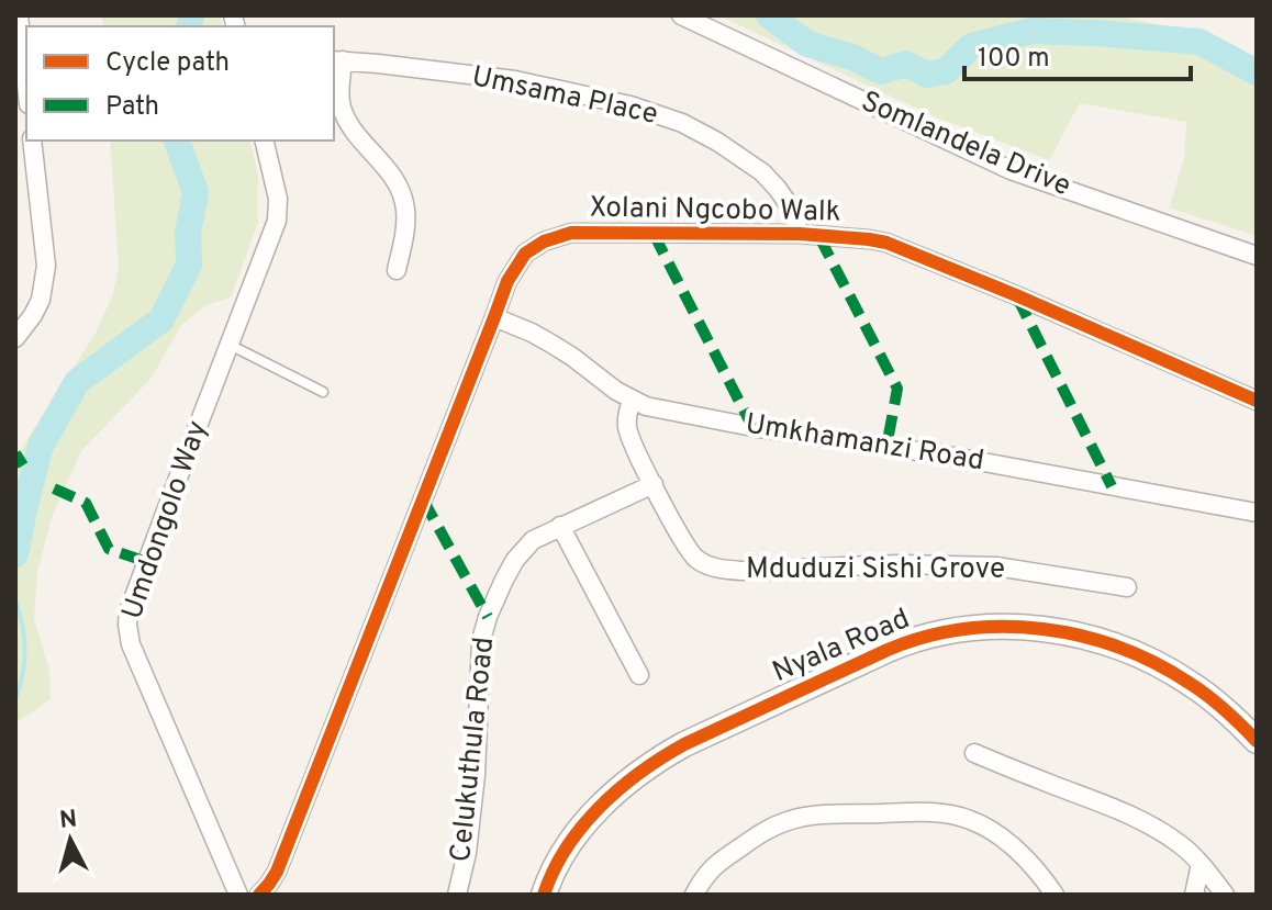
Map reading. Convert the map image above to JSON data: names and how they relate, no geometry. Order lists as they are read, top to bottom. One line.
{"streets":{"street":["Umsama Place","Somlandela Drive","Xolani Ngcobo Walk","Umkhamanzi Road","Umdongolo Way","Mduduzi Sishi Grove","Nyala Road","Celukuthula Road"]},"crossings":[["Umsama Place","Xolani Ngcobo Walk"],["Xolani Ngcobo Walk","Umkhamanzi Road"],["Umkhamanzi Road","Mduduzi Sishi Grove"],["Mduduzi Sishi Grove","Celukuthula Road"]],"legend":["Cycle path","Path"],"scale_bar":"100 m","north":"top"}
